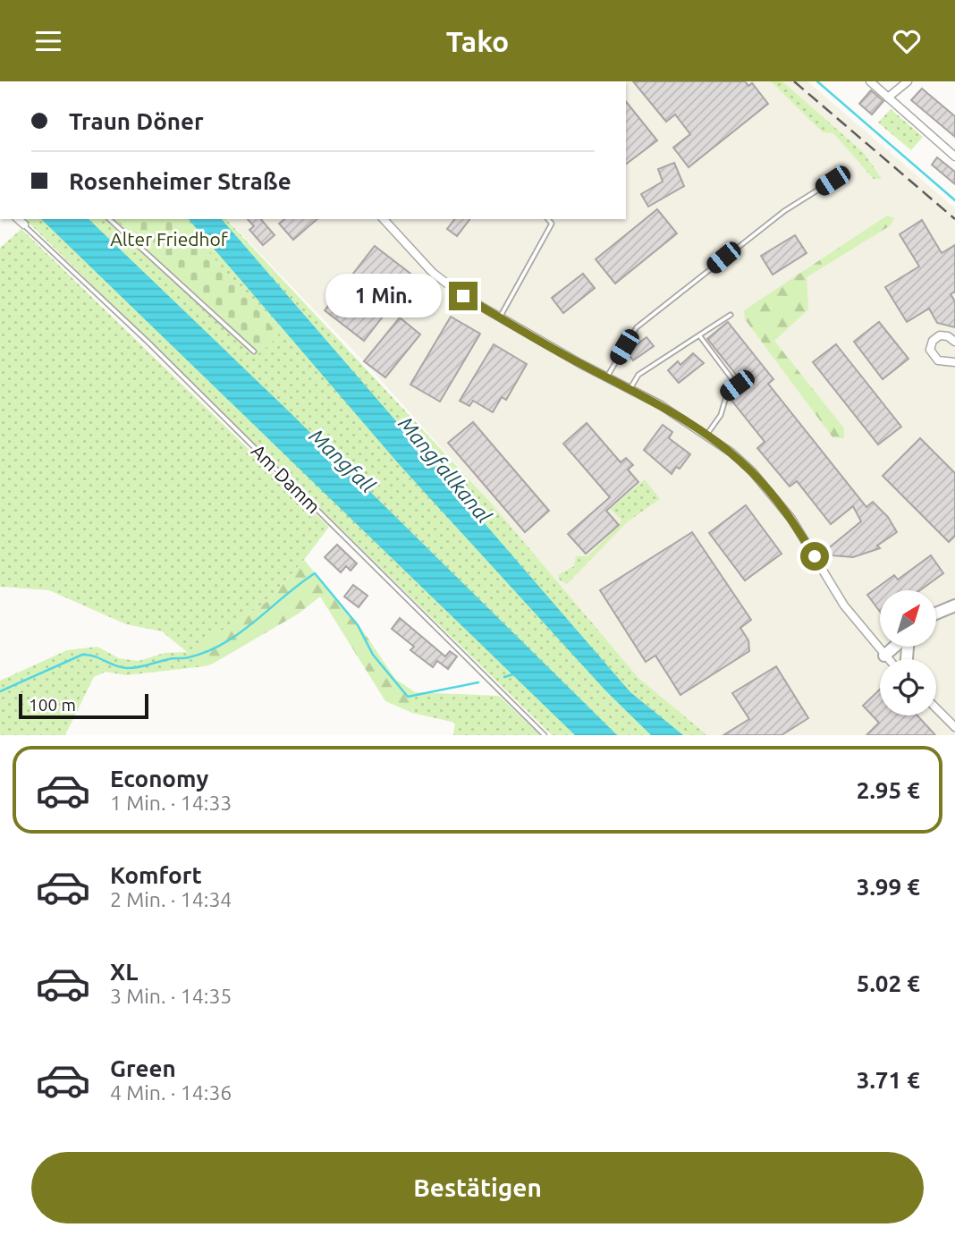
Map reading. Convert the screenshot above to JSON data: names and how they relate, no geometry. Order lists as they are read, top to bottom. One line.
{"streets":{"lane":["Am Damm"]},"water":["Mangfall","Mangfallkanal"],"parks":["Alter Friedhof"],"scale_bar":"100 m","north":"top right","page":{"header":"Tako","banner":["Traun Döner","Rosenheimer Straße"],"bubble":"1 Min.","scale":"100 m","list":[{"name":"Economy","note":"1 Min. · 14:33","value":"2.95 €"},{"name":"Komfort","note":"2 Min. · 14:34","value":"3.99 €"},{"name":"XL","note":"3 Min. · 14:35","value":"5.02 €"},{"name":"Green","note":"4 Min. · 14:36","value":"3.71 €"}],"buttons":"Bestätigen"}}
